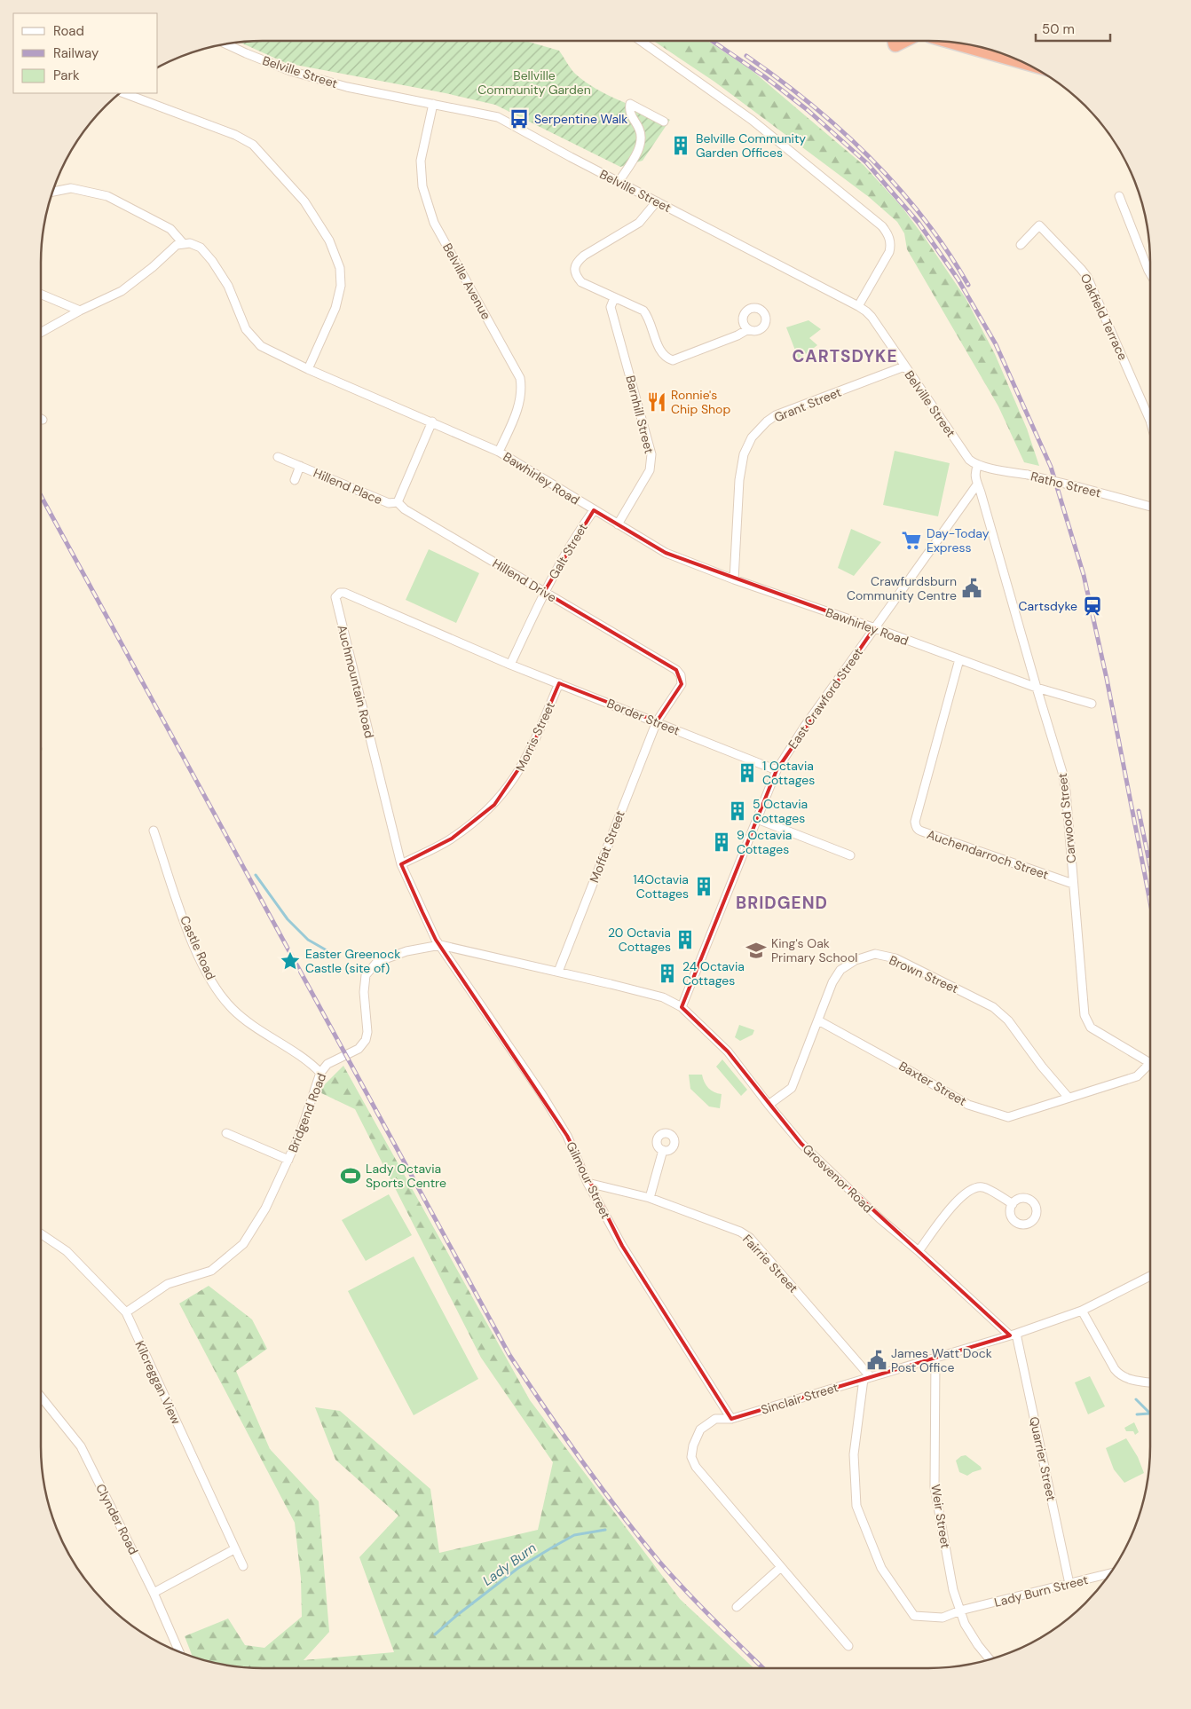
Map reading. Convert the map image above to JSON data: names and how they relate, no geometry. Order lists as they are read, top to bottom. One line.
{"streets":{"street":["Belville Street","Belville Avenue","Oakfield Terrace","Grant Street","Barnhill Street","Bawhirley Road","Ratho Street","Hillend Place","Galt Street","Hillend Drive","Auchmountain Road","East Crawford Street","Border Street","Morris Street","Carwood Street","Moffat Street","Auchendarroch Street","Castle Road","Brown Street","Baxter Street","Bridgend Road","Grosvenor Road","Gilmour Street","Fairrie Street","Kilcreggan View","Sinclair Street","Quarrier Street","Weir Street","Clynder Road","Lady Burn Street"]},"crossings":[["Belville Street","Belville Avenue"],["Belville Street","Grant Street"],["Belville Street","Ratho Street"],["Belville Avenue","Bawhirley Road"],["Grant Street","Bawhirley Road"],["Barnhill Street","Bawhirley Road"],["Bawhirley Road","Galt Street"],["Bawhirley Road","East Crawford Street"],["Bawhirley Road","Carwood Street"],["Bawhirley Road","Auchendarroch Street"],["Hillend Place","Hillend Drive"],["Galt Street","Hillend Drive"],["Galt Street","Auchmountain Road"],["Galt Street","Border Street"],["Hillend Drive","Border Street"],["Hillend Drive","Moffat Street"],["Auchmountain Road","Border Street"],["Auchmountain Road","Morris Street"],["Auchmountain Road","Bridgend Road"],["Auchmountain Road","Gilmour Street"],["East Crawford Street","Border Street"],["East Crawford Street","Carwood Street"],["East Crawford Street","Bridgend Road"],["East Crawford Street","Grosvenor Road"],["Border Street","Morris Street"],["Border Street","Moffat Street"],["Carwood Street","Auchendarroch Street"],["Carwood Street","Baxter Street"],["Moffat Street","Bridgend Road"],["Castle Road","Bridgend Road"],["Brown Street","Baxter Street"],["Brown Street","Grosvenor Road"],["Bridgend Road","Grosvenor Road"],["Bridgend Road","Gilmour Street"],["Bridgend Road","Kilcreggan View"],["Grosvenor Road","Sinclair Street"],["Grosvenor Road","Quarrier Street"],["Gilmour Street","Fairrie Street"],["Gilmour Street","Sinclair Street"],["Fairrie Street","Sinclair Street"],["Fairrie Street","Lady Burn Street"],["Sinclair Street","Quarrier Street"],["Sinclair Street","Weir Street"],["Sinclair Street","Lady Burn Street"],["Quarrier Street","Lady Burn Street"],["Weir Street","Lady Burn Street"]],"districts":["CARTSDYKE","BRIDGEND"],"water":["Lady Burn"],"parks":["Bellville Community Garden"],"places":{"bus stop":["Serpentine Walk"],"building":["Belville Community Garden Offices","1 Octavia Cottages","5 Octavia Cottages","9 Octavia Cottages","14Octavia Cottages","20 Octavia Cottages","24 Octavia Cottages"],"restaurant":["Ronnie's Chip Shop"],"supermarket":["Day-Today Express"],"public building":["Crawfurdsburn Community Centre","James Watt Dock Post Office"],"station":["Cartsdyke"],"school or university":["King's Oak Primary School"],"place":["Easter Greenock Castle (site of)"],"sports":["Lady Octavia Sports Centre"]},"legend":["Road","Railway","Park"],"scale_bar":"50 m"}
